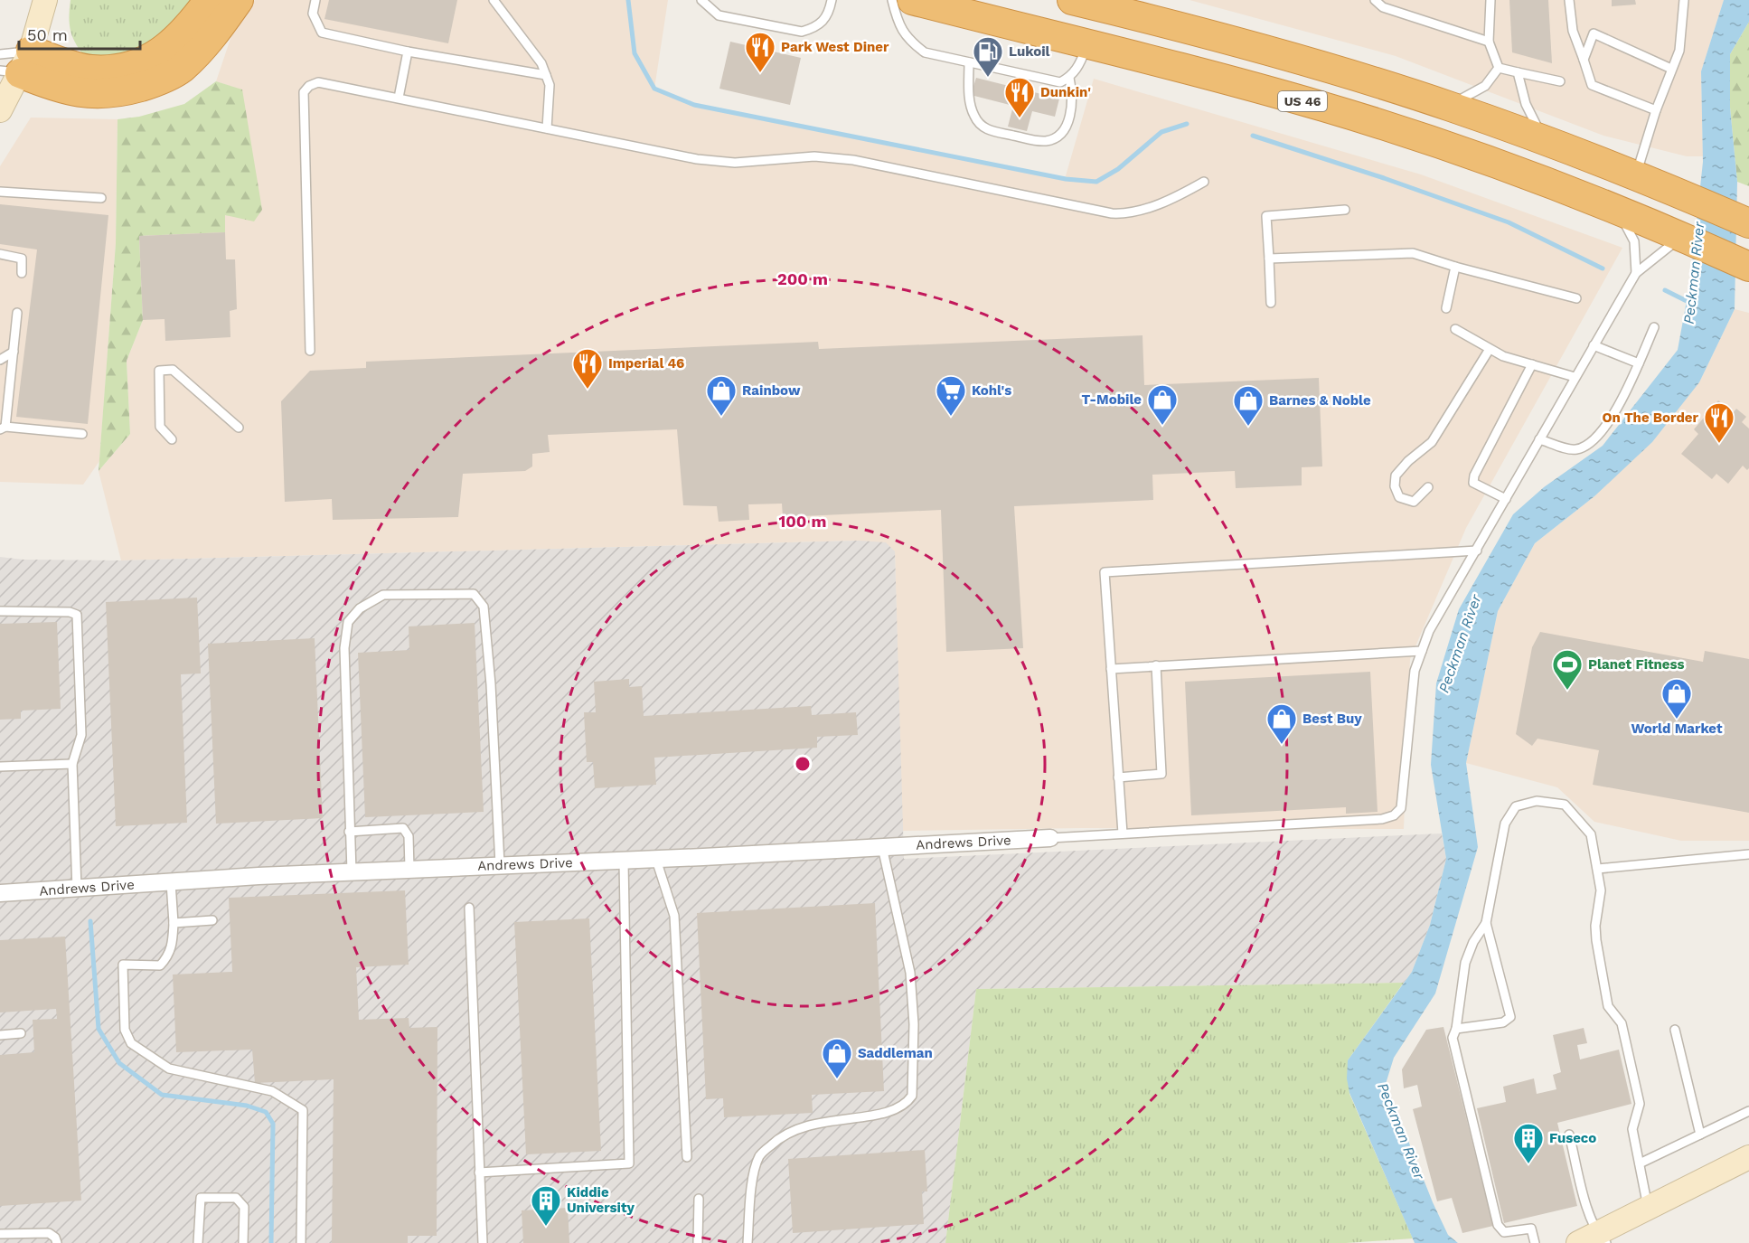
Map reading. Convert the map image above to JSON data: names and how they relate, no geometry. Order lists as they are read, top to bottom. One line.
{"streets":{"highway":["US 46"],"street":["Andrews Drive"]},"water":["Peckman River"],"places":{"restaurant":["Park West Diner","Dunkin'","Imperial 46","On The Border"],"fuel station":["Lukoil"],"shop":["Rainbow","T-Mobile","Barnes & Noble","World Market","Best Buy","Saddleman"],"supermarket":["Kohl's"],"sports":["Planet Fitness"],"building":["Fuseco","Kiddie University"]},"scale_bar":"50 m","rings":["200 m","100 m"]}
